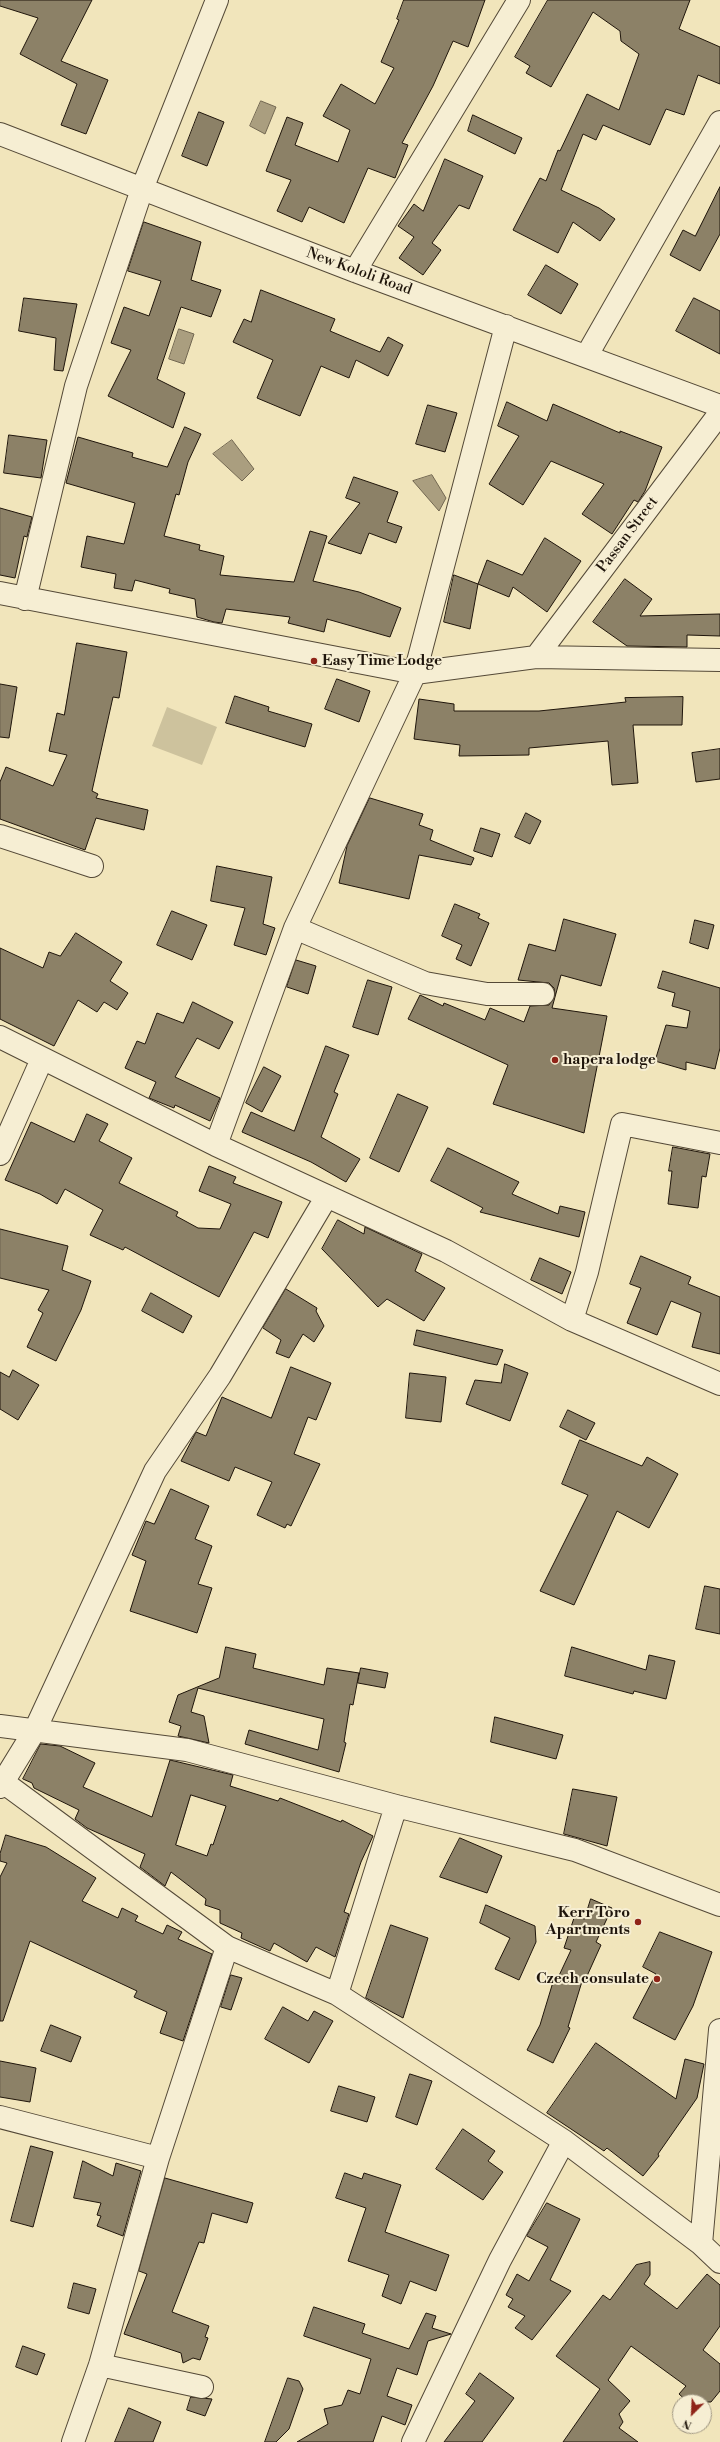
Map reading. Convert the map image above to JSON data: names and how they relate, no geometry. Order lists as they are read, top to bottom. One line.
{"streets":{"street":["New Kololi Road","Passan Street"]},"places":["Easy Time Lodge","hapera lodge","Kerr Toro Apartments","Czech consulate"],"north":"bottom left"}
